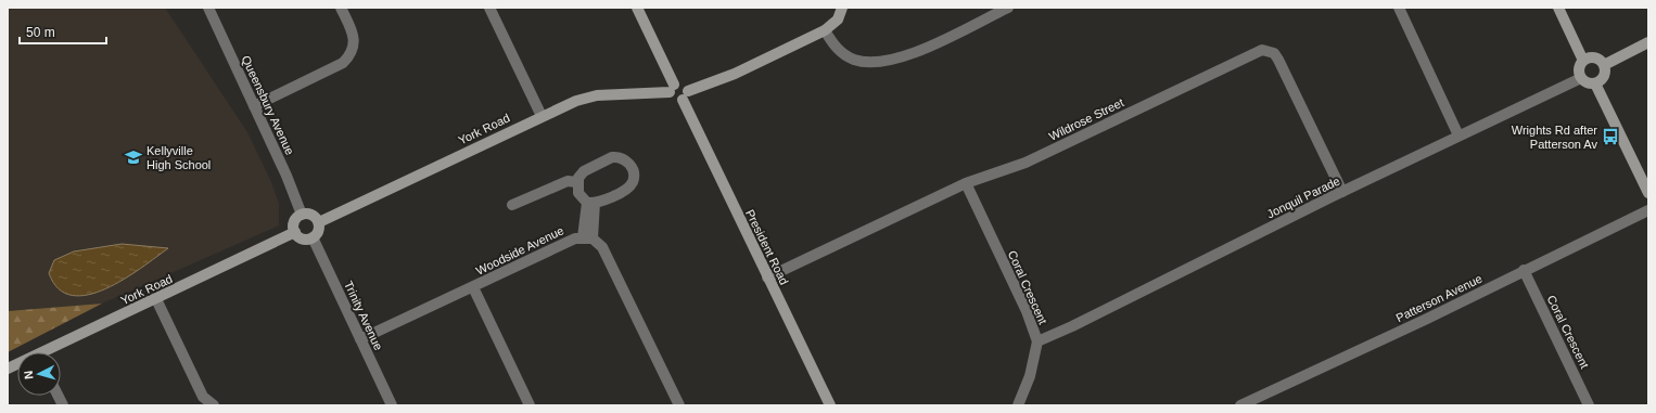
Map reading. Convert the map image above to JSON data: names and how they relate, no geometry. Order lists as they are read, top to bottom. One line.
{"streets":{"street":["Queensbury Avenue","Wildrose Street","York Road","Jonquil Parade","President Road","Woodside Avenue","Coral Crescent","Patterson Avenue","Trinity Avenue"]},"crossings":[["Queensbury Avenue","York Road"],["Queensbury Avenue","Trinity Avenue"],["Wildrose Street","Jonquil Parade"],["Wildrose Street","President Road"],["Wildrose Street","Coral Crescent"],["York Road","Trinity Avenue"],["Jonquil Parade","Coral Crescent"],["Woodside Avenue","Trinity Avenue"],["Coral Crescent","Patterson Avenue"]],"places":{"bus stop":["Wrights Rd after Patterson Av"],"school or university":["Kellyville High School"]},"scale_bar":"50 m","north":"left"}
